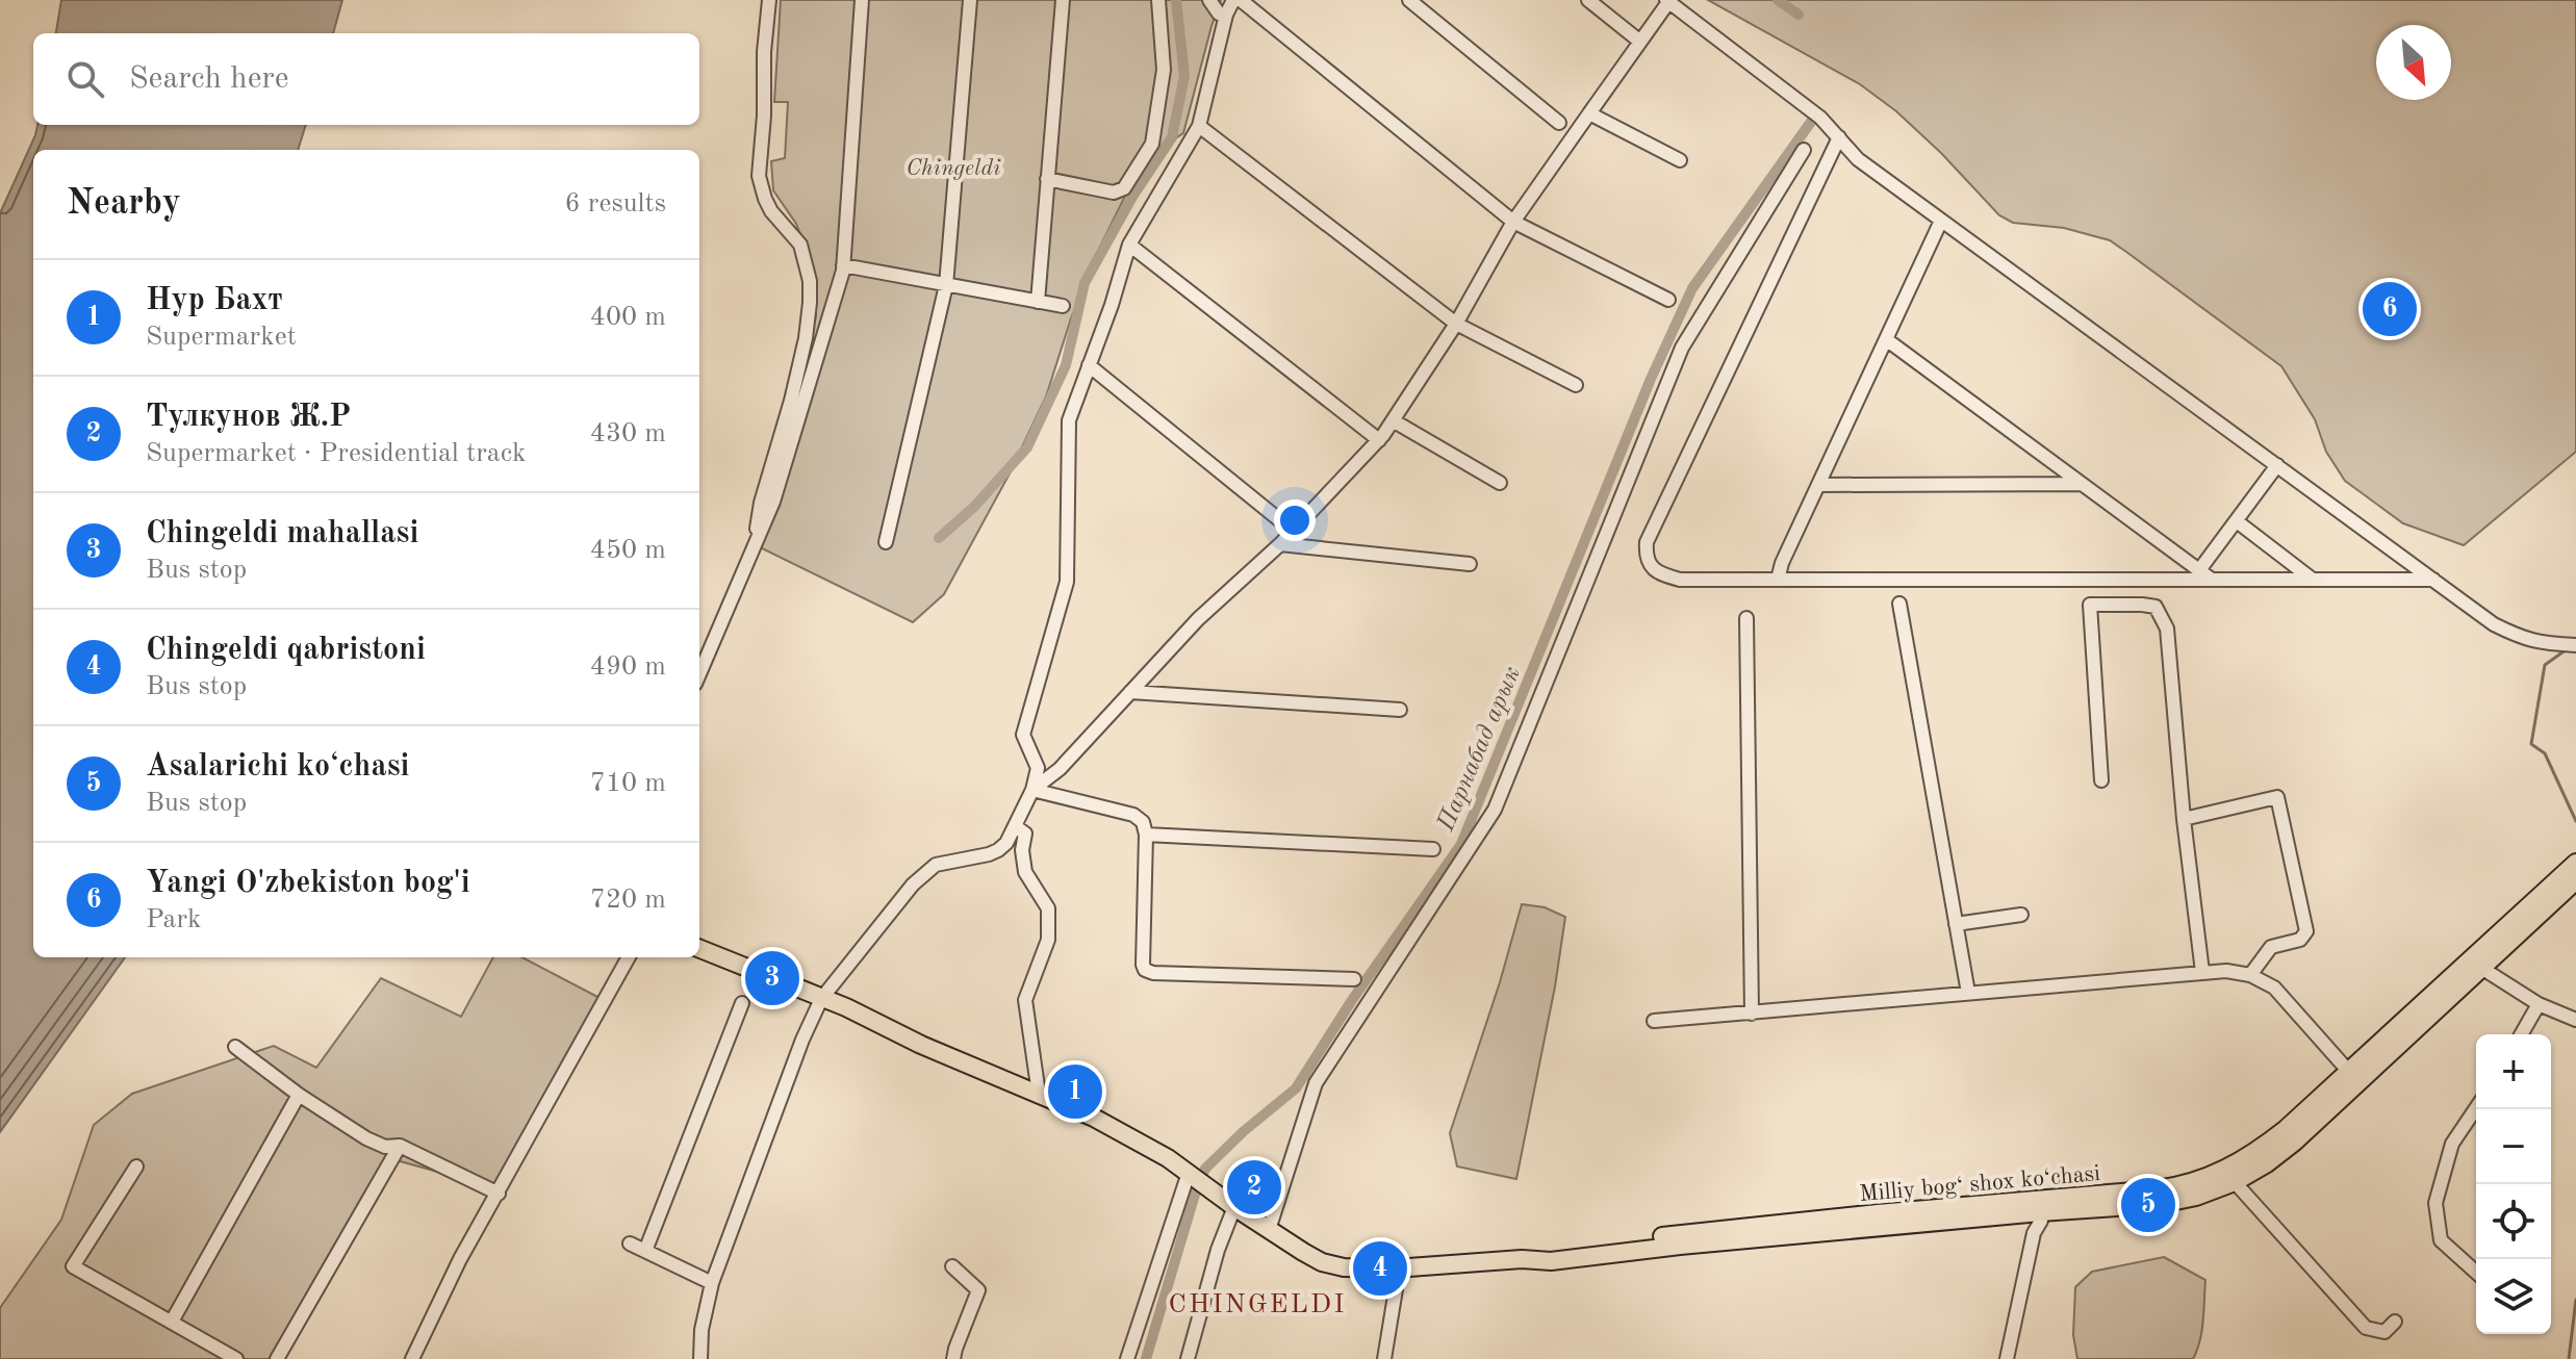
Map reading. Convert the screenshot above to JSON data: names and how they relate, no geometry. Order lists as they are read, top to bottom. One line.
{"streets":{"main road":["Milliy bog‘ shox ko‘chasi"]},"districts":["CHINGELDI"],"water":["Парнабад арык"],"parks":["Chingeldi"],"north":"bottom right","page":{"search":"Search here","heading":["Nearby","6 results"],"list":[{"mark":"1","name":"Нур Бахт","note":"Supermarket","value":"400 m"},{"mark":"2","name":"Тулкунов Ж.Р","note":"Supermarket · Presidential track","value":"430 m"},{"mark":"3","name":"Chingeldi mahallasi","note":"Bus stop","value":"450 m"},{"mark":"4","name":"Chingeldi qabristoni","note":"Bus stop","value":"490 m"},{"mark":"5","name":"Asalarichi koʻchasi","note":"Bus stop","value":"710 m"},{"mark":"6","name":"Yangi O'zbekiston bog'i","note":"Park","value":"720 m"}],"pins":["6","3","1","2","5","4"],"map_buttons":["+","−"]}}
